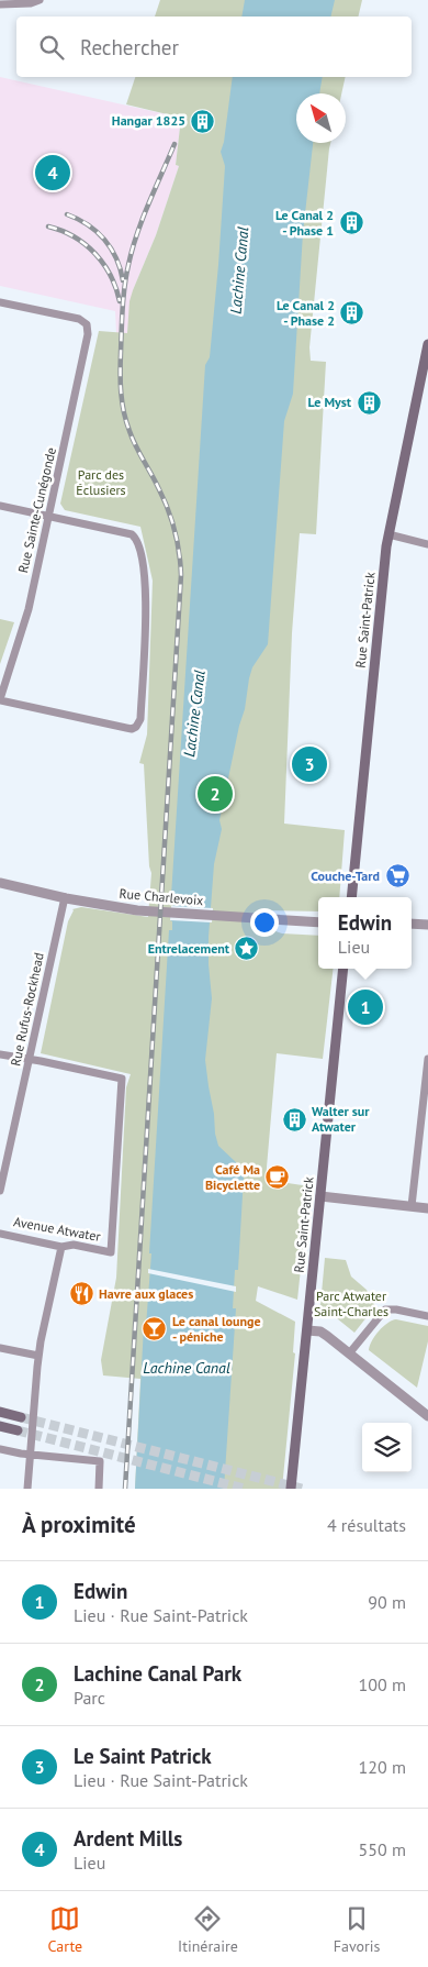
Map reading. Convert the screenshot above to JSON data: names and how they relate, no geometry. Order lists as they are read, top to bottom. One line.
{"streets":{"main road":["Rue Saint-Patrick"],"street":["Rue Sainte-Cunégonde","Rue Charlevoix","Rue Rufus-Rockhead","Avenue Atwater"]},"crossings":[["Rue Charlevoix","Rue Rufus-Rockhead"],["Rue Rufus-Rockhead","Avenue Atwater"]],"water":["Lachine Canal"],"parks":["Parc des Éclusiers","Parc Atwater Saint-Charles"],"places":{"building":["Hangar 1825","Le Canal 2 - Phase 1","Le Canal 2 - Phase 2","Le Myst","Walter sur Atwater"],"supermarket":["Couche-Tard"],"place":["Entrelacement"],"cafe":["Café Ma Bicyclette"],"restaurant":["Havre aux glaces"],"bar":["Le canal lounge - péniche"]},"north":"top left","page":{"search":"Rechercher","pins":["4","3","2","1"],"popup":["Edwin","Lieu"],"heading":["À proximité","4 résultats"],"list":[{"mark":"1","name":"Edwin","note":"Lieu · Rue Saint-Patrick","value":"90 m"},{"mark":"2","name":"Lachine Canal Park","note":"Parc","value":"100 m"},{"mark":"3","name":"Le Saint Patrick","note":"Lieu · Rue Saint-Patrick","value":"120 m"},{"mark":"4","name":"Ardent Mills","note":"Lieu","value":"550 m"}],"nav":["Carte","Itinéraire","Favoris"]}}
